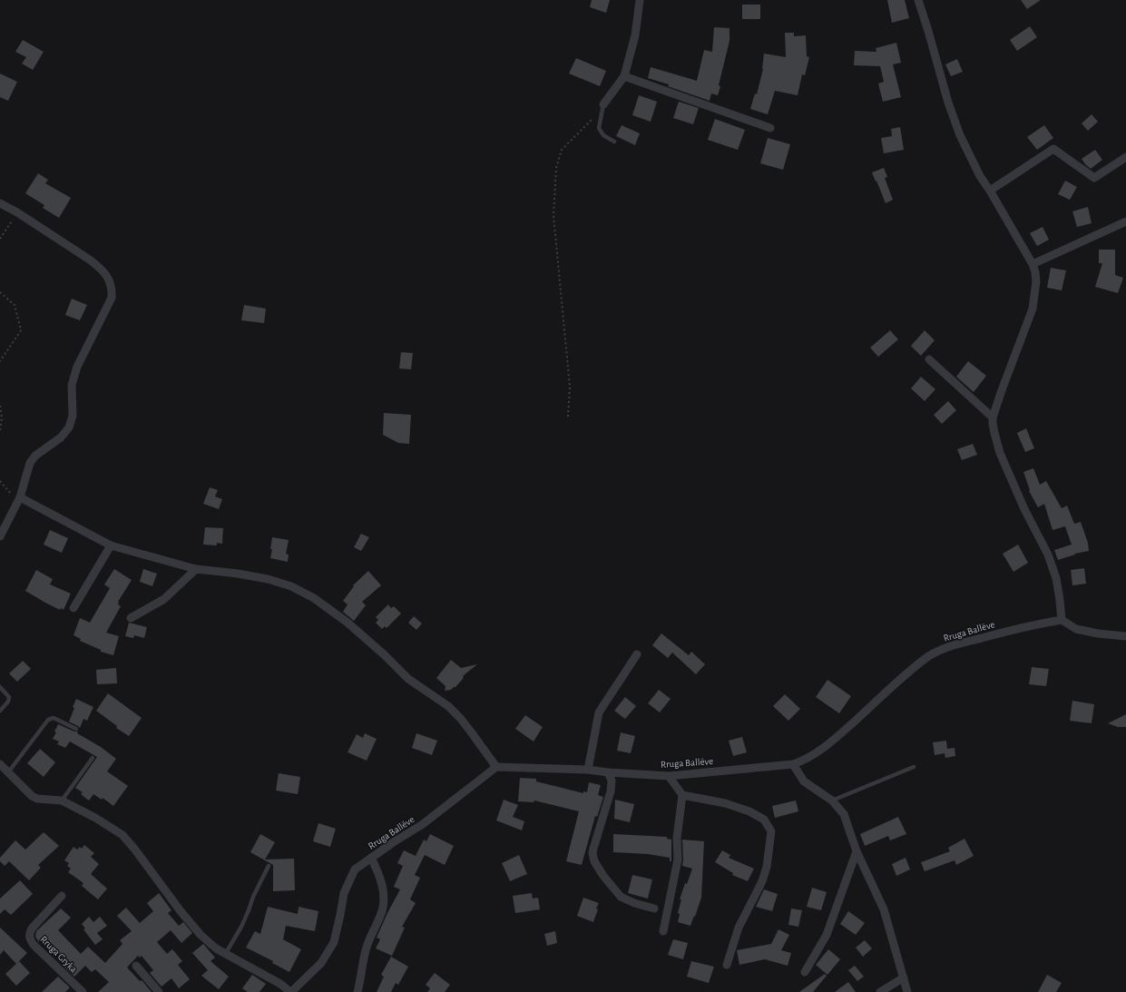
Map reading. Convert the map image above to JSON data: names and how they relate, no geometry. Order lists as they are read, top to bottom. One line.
{"streets":{"street":["Rruga Ballëve","Rruga Gryka"]}}
